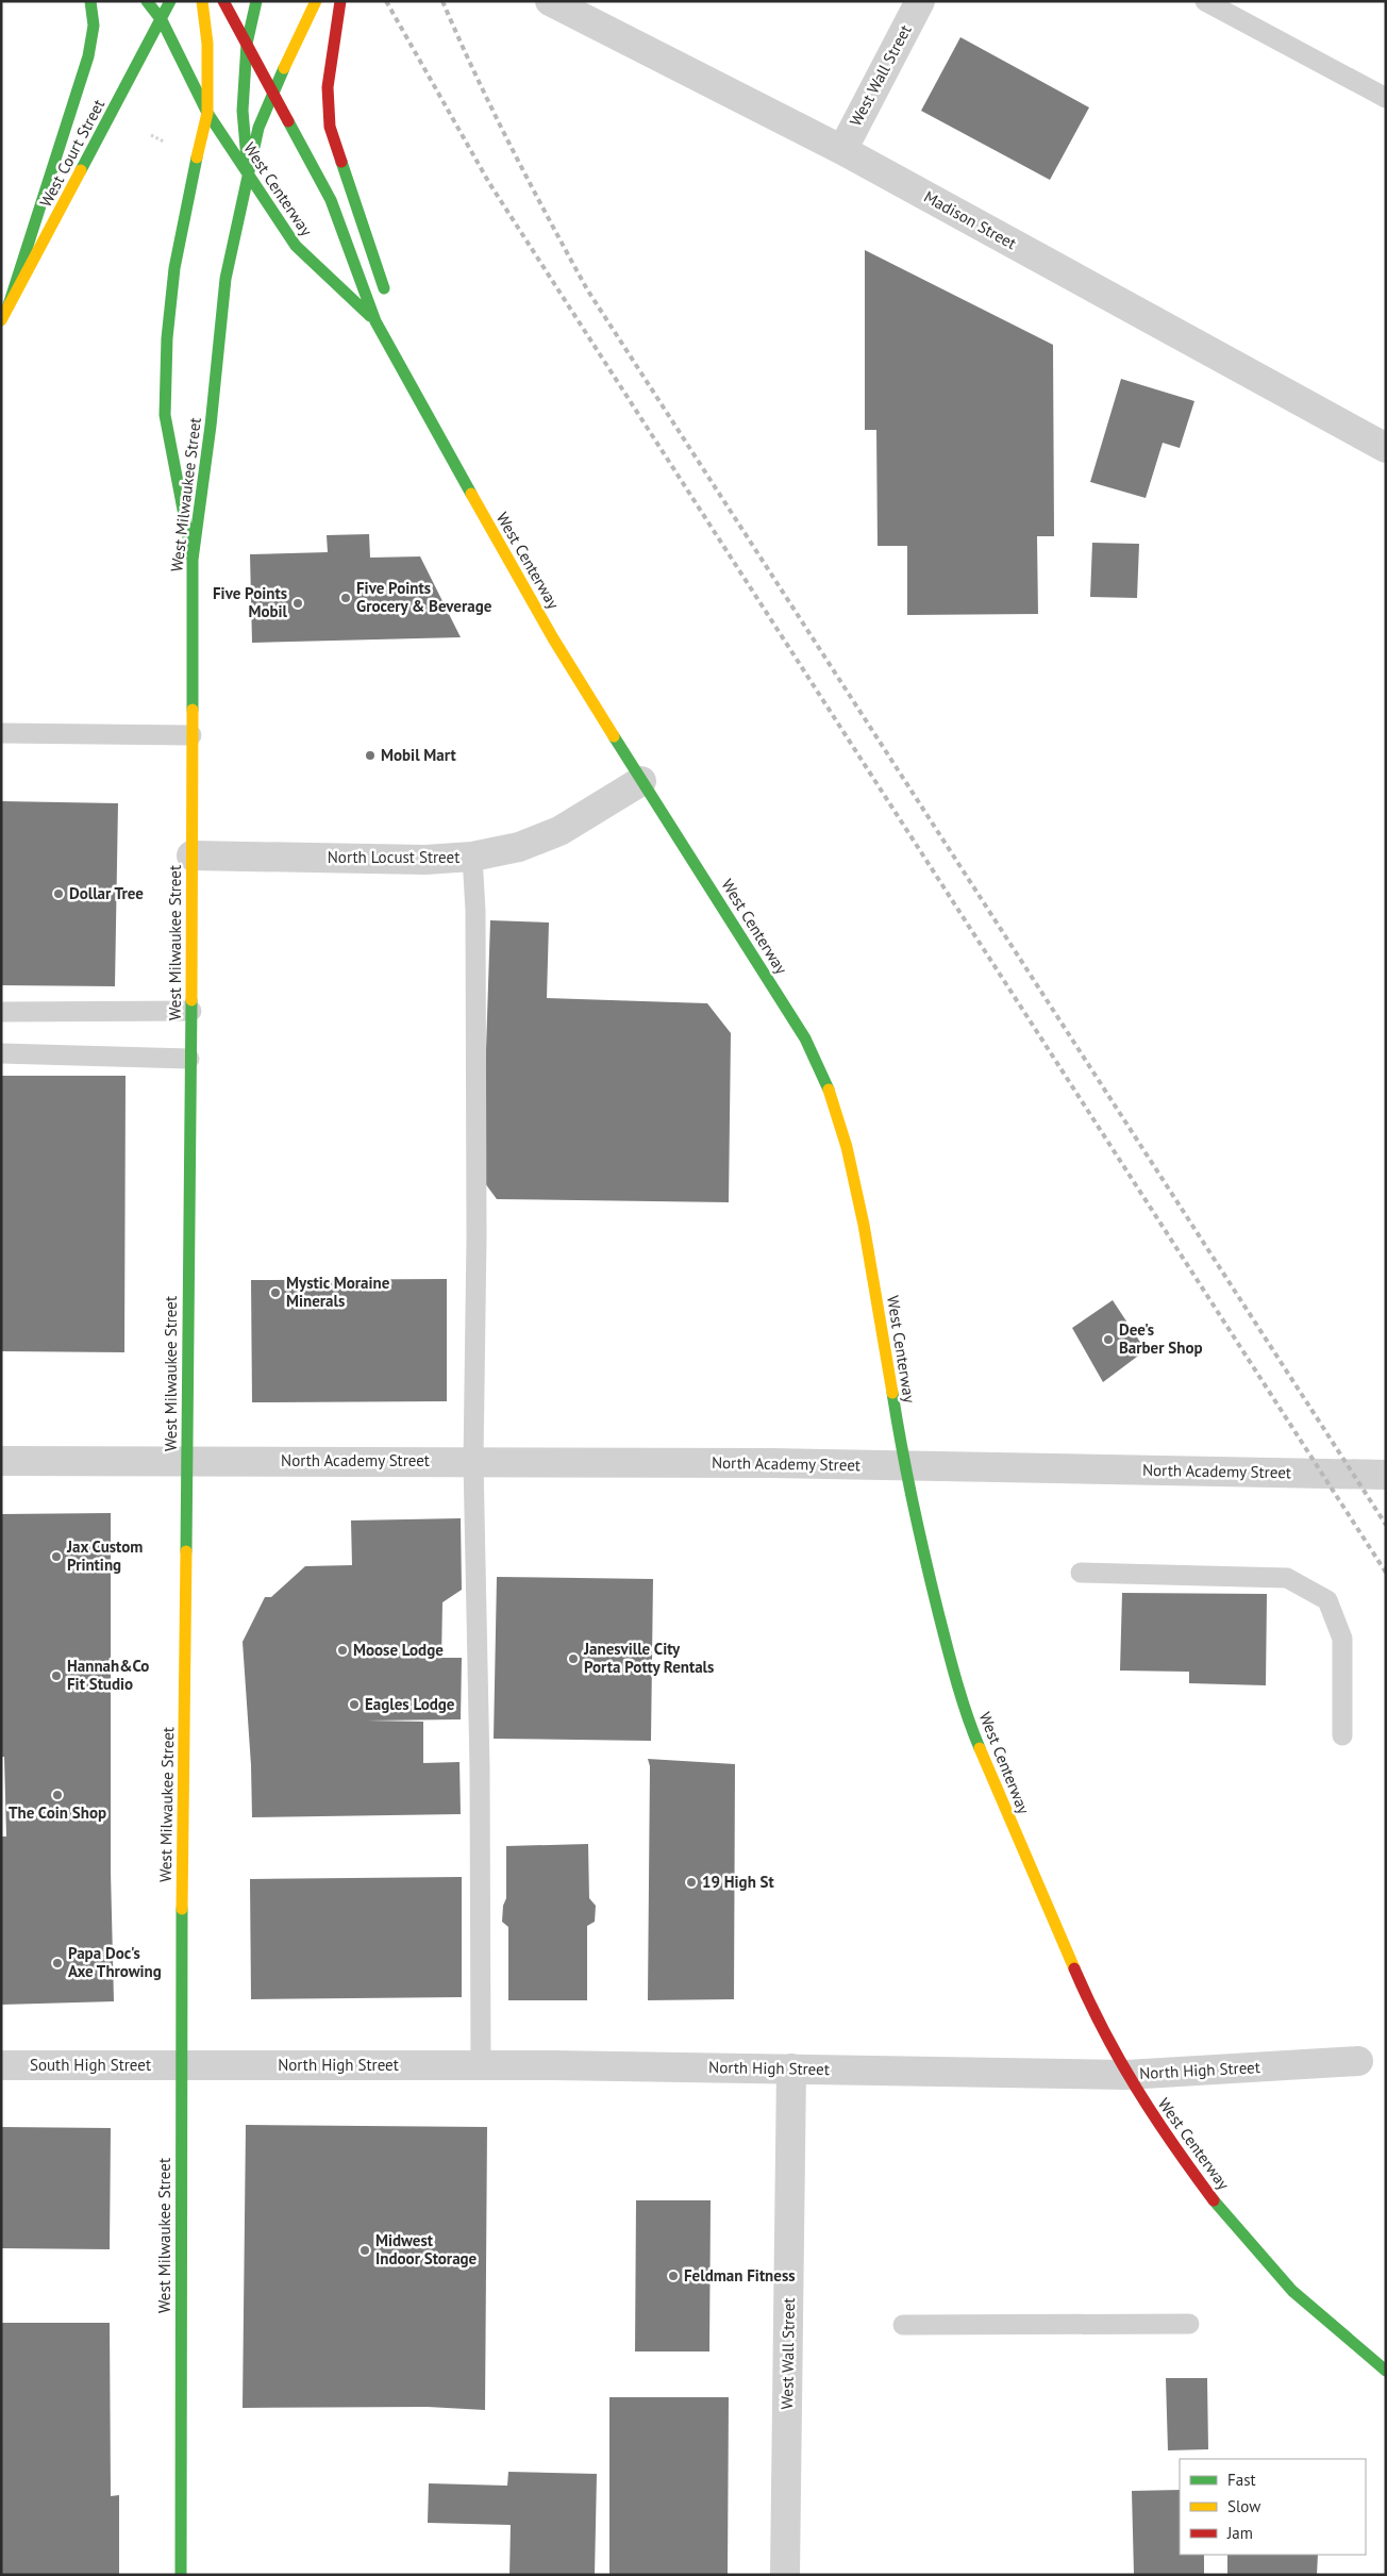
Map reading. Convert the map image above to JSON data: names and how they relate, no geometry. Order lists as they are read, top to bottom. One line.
{"streets":{"main road":["West Court Street","West Centerway","West Milwaukee Street"],"street":["West Wall Street","Madison Street","North Locust Street","North Academy Street","South High Street","North High Street"]},"crossings":[["West Wall Street","Madison Street"],["West Wall Street","North High Street"],["West Court Street","West Centerway"],["West Centerway","West Milwaukee Street"],["West Centerway","North Locust Street"],["West Centerway","North Academy Street"],["West Centerway","North High Street"],["West Milwaukee Street","North Locust Street"],["West Milwaukee Street","North Academy Street"],["West Milwaukee Street","South High Street"],["West Milwaukee Street","North High Street"],["South High Street","North High Street"]],"places":["Five Points Grocery & Beverage","Five Points Mobil","Mobil Mart","Dollar Tree","Mystic Moraine Minerals","Dee's Barber Shop","Jax Custom Printing","Moose Lodge","Janesville City Porta Potty Rentals","Hannah&Co Fit Studio","Eagles Lodge","The Coin Shop","19 High St","Papa Doc's Axe Throwing","Midwest Indoor Storage","Feldman Fitness"],"legend":["Fast","Slow","Jam"]}
